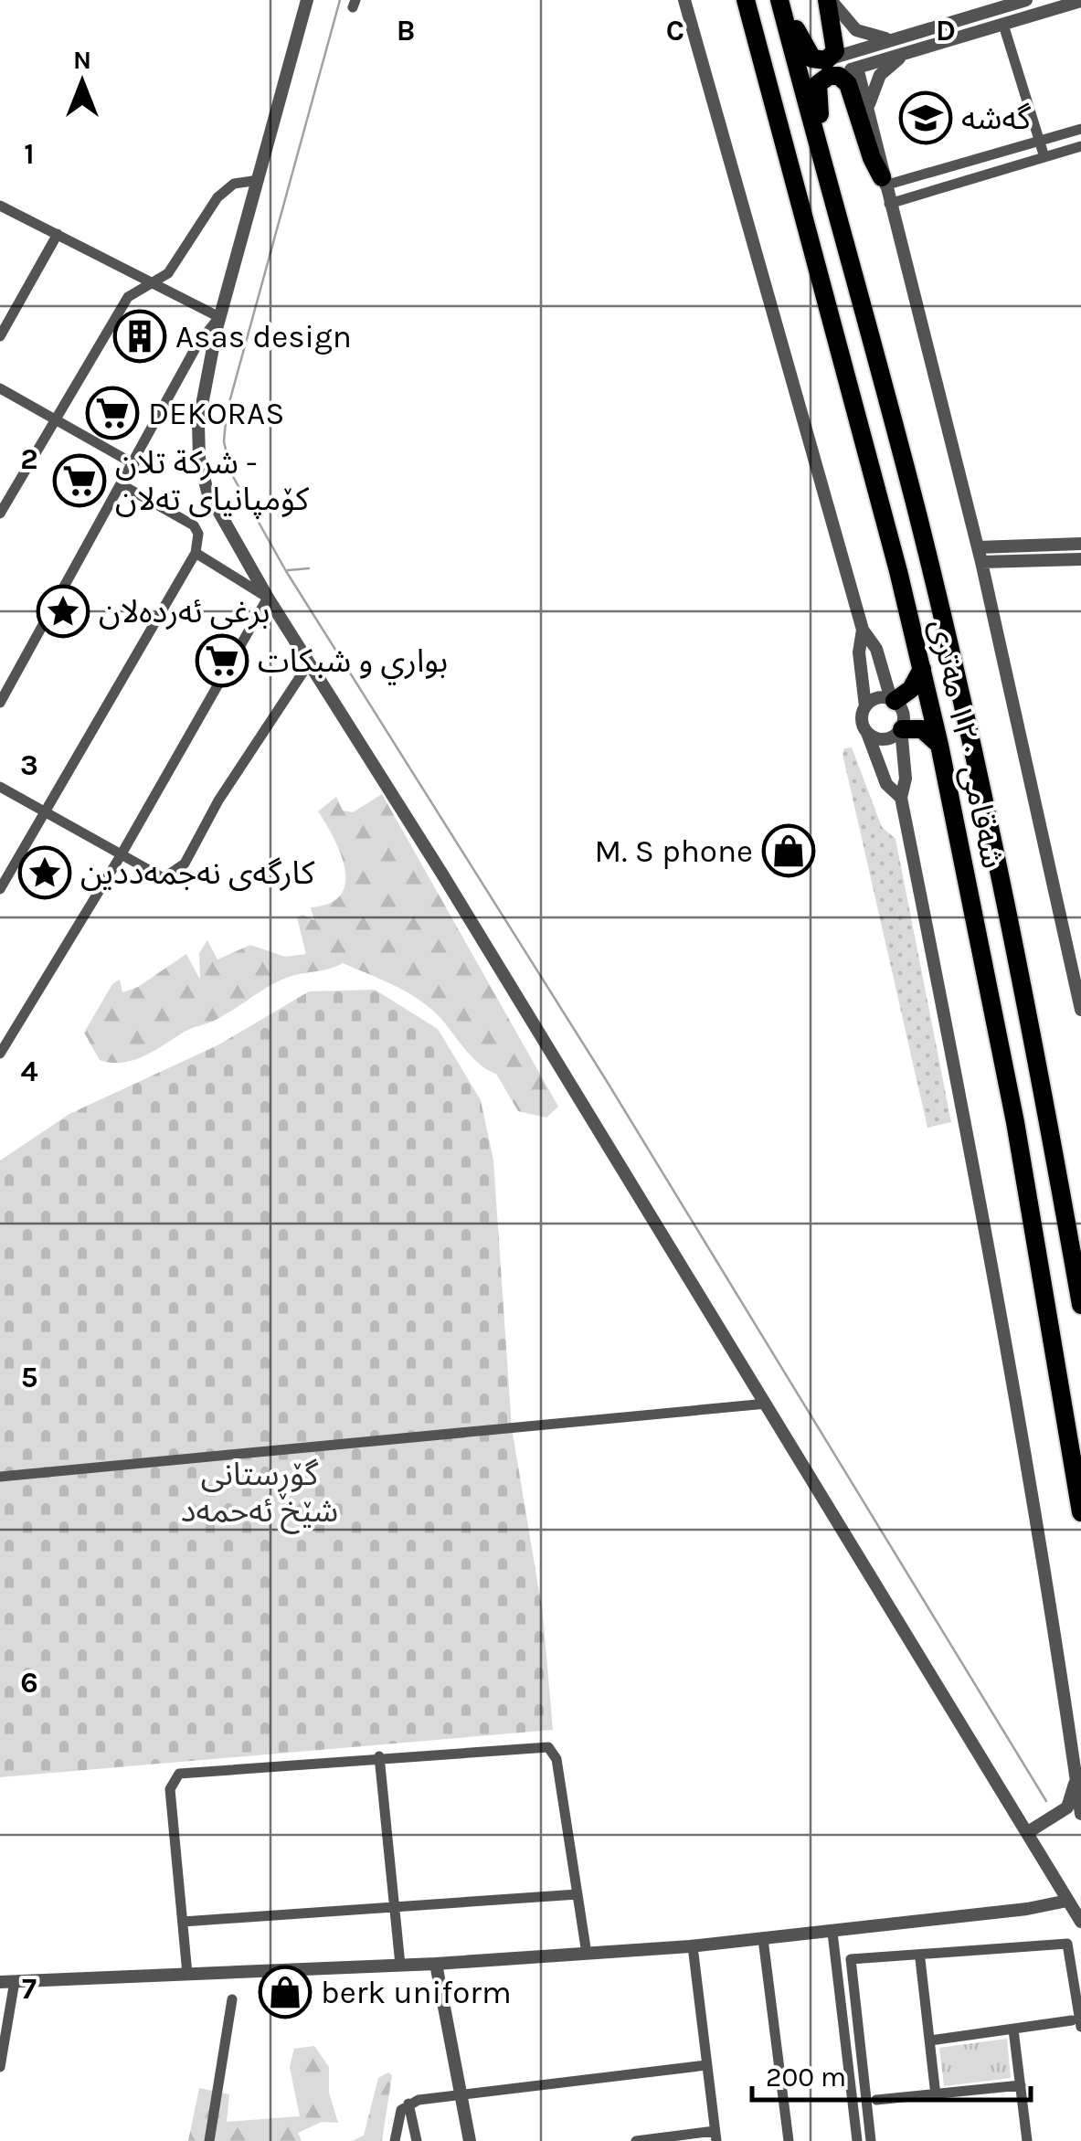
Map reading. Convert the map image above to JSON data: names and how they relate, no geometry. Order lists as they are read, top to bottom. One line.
{"streets":{"highway":["شەقامی ١٢٠ مەتری"]},"parks":["گۆڕستانی شێخ ئەحمەد"],"places":{"school or university":["گەشە"],"building":["Asas design"],"supermarket":["DEKORAS","شركة تلان - کۆمپانیای تەلان","بواري و شبكات"],"place":["برغی ئەردەلان","کارگەی نەجمەددین"],"shop":["M. S phone","berk uniform"]},"scale_bar":"200 m","north":"top","grid":{"columns":["B","C","D"],"rows":["1","2","3","4","5","6","7"]}}
